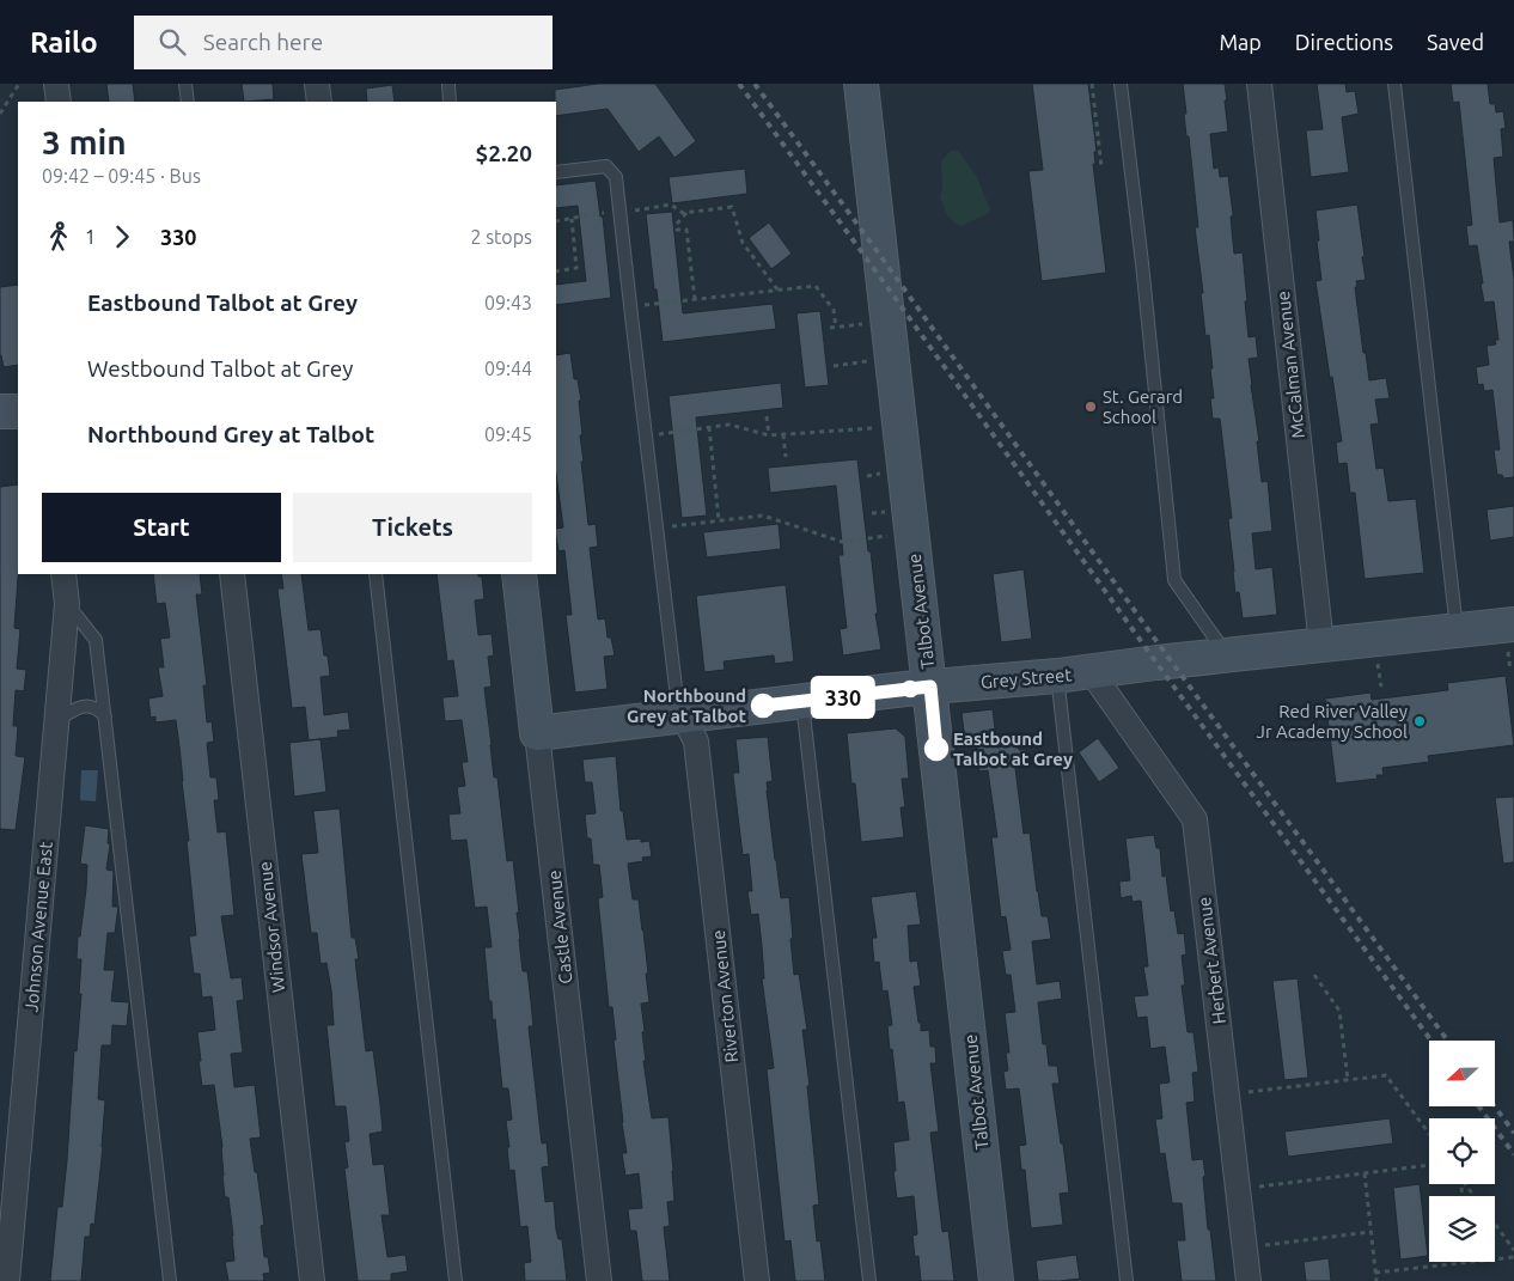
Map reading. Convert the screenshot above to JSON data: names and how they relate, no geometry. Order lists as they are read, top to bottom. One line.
{"streets":{"street":["McCalman Avenue","Talbot Avenue","Grey Street","Johnson Avenue East","Windsor Avenue","Castle Avenue","Herbert Avenue","Riverton Avenue"]},"crossings":[["McCalman Avenue","Grey Street"],["Talbot Avenue","Grey Street"],["Grey Street","Castle Avenue"],["Grey Street","Herbert Avenue"],["Grey Street","Riverton Avenue"]],"places":["St. Gerard School","Northbound Grey at Talbot","Red River Valley Jr Academy School","Eastbound Talbot at Grey"],"lines":["bus line 330"],"north":"left","page":{"header":"Railo","search":"Search here","nav":["Map","Directions","Saved"],"on_map":"330","heading":["3 min","09:42 – 09:45 · Bus","$2.20"],"legs":["1","330","2 stops"],"list":[{"name":"Eastbound Talbot at Grey","value":"09:43"},{"name":"Westbound Talbot at Grey","value":"09:44"},{"name":"Northbound Grey at Talbot","value":"09:45"}],"buttons":["Start","Tickets"]}}
